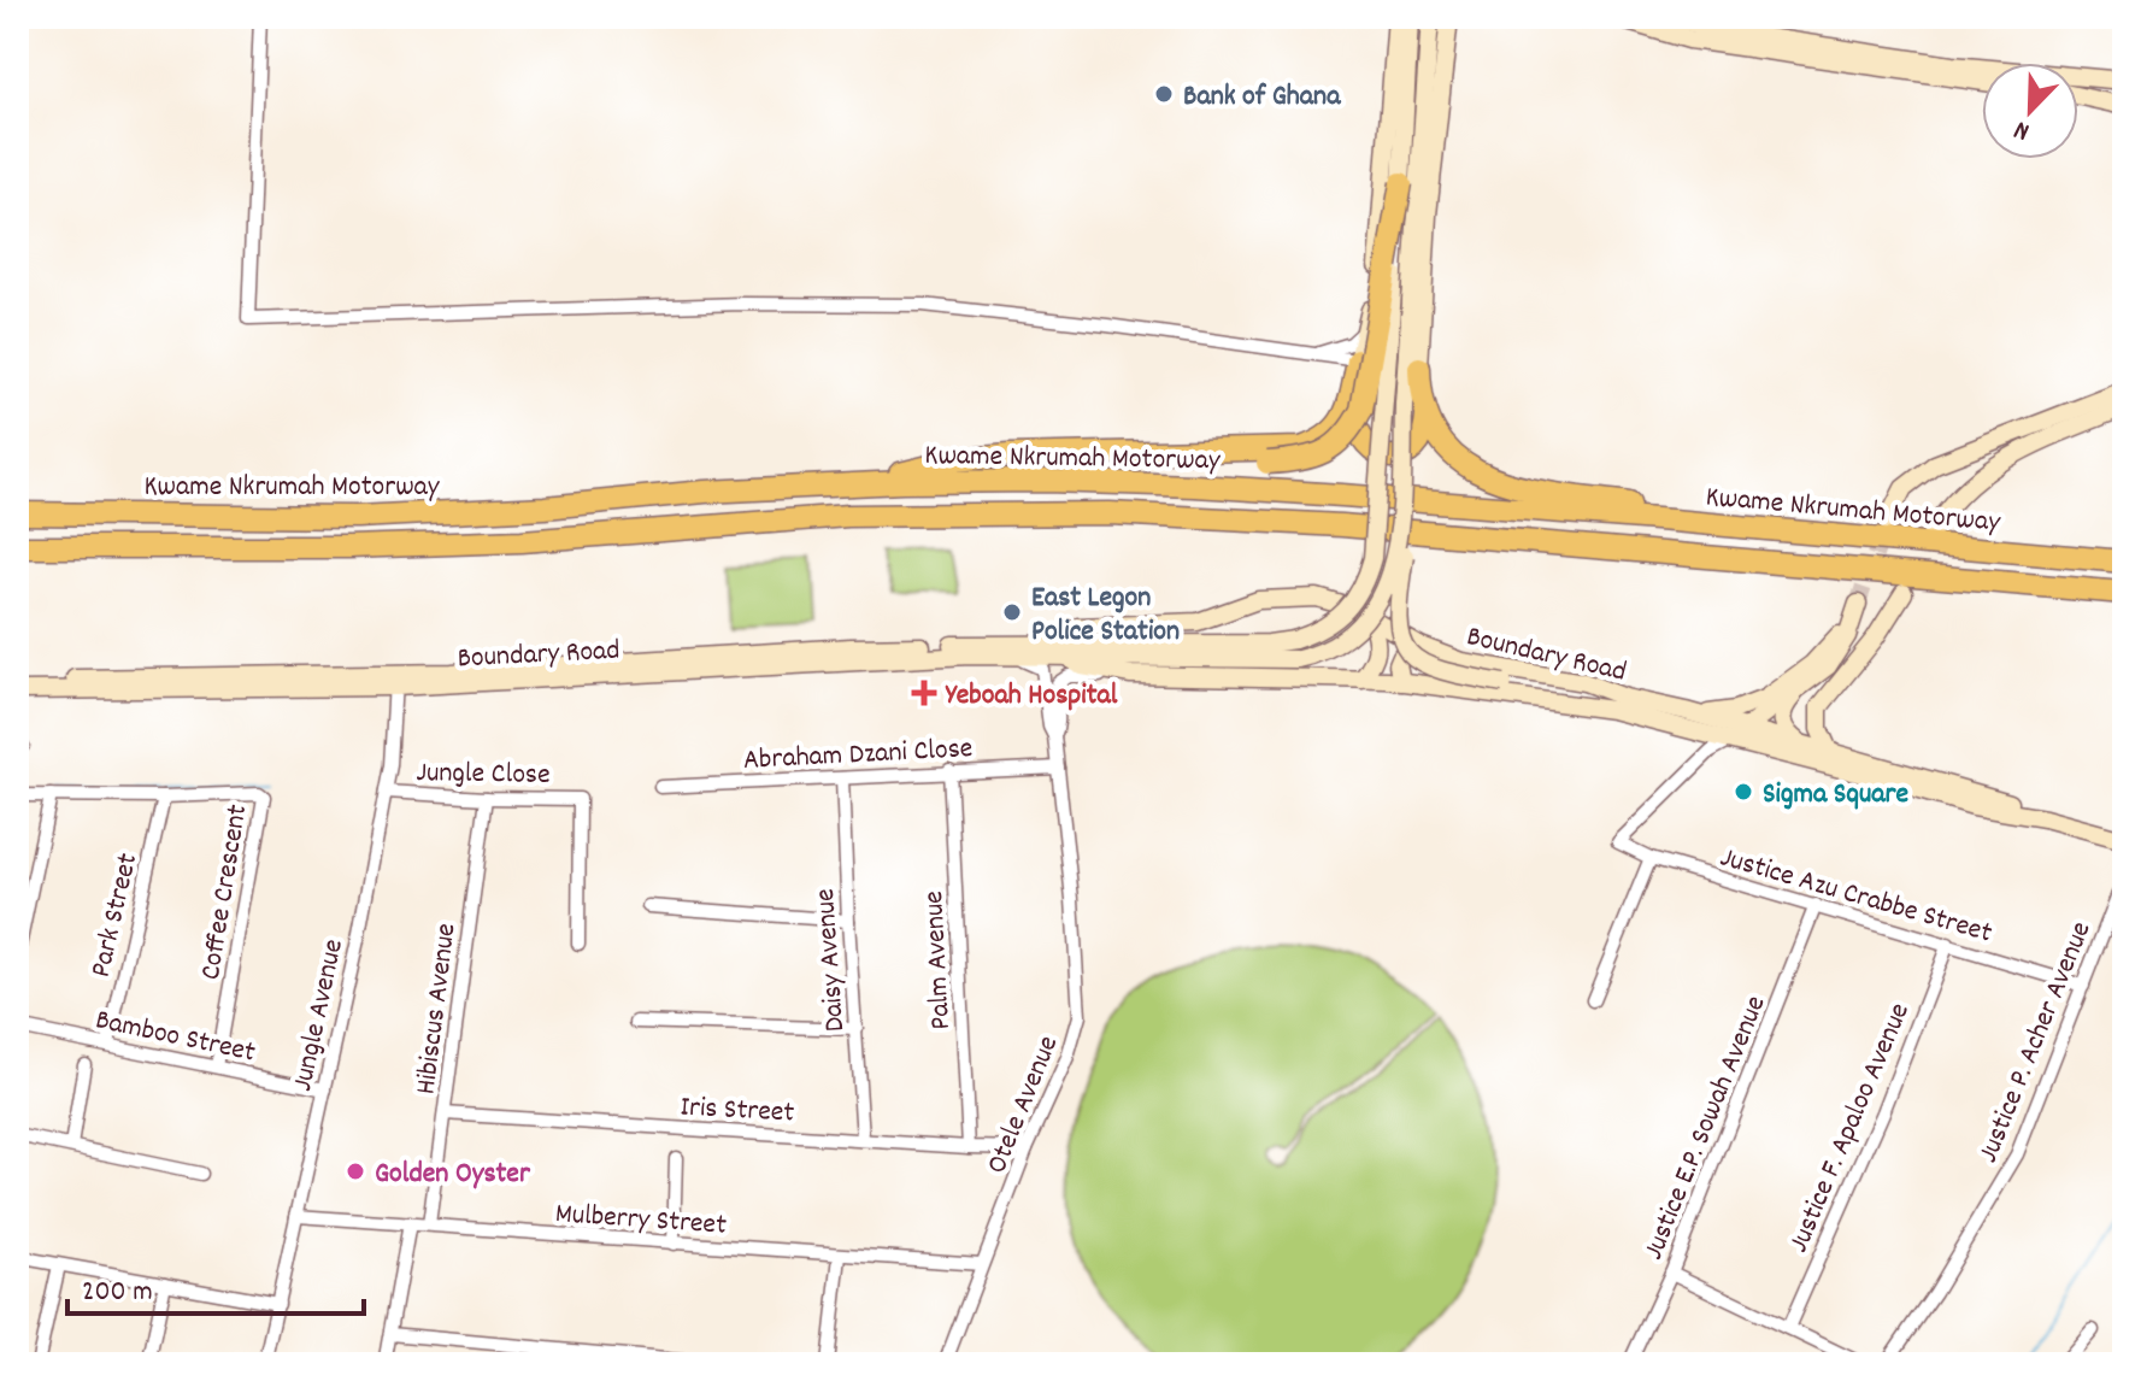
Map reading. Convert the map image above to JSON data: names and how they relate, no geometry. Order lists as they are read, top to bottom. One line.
{"streets":{"highway":["Kwame Nkrumah Motorway"],"main road":["Boundary Road"],"street":["Abraham Dzani Close","Jungle Close","Coffee Crescent","Justice Azu Crabbe Street","Park Street","Daisy Avenue","Palm Avenue","Hibiscus Avenue","Jungle Avenue","Bamboo Street","Justice P. Acher Avenue","Otele Avenue","Iris Street","Justice E.P. Sowah Avenue","Justice F. Apaloo Avenue","Mulberry Street"]},"crossings":[["Boundary Road","Justice Azu Crabbe Street"],["Boundary Road","Jungle Avenue"],["Boundary Road","Otele Avenue"],["Abraham Dzani Close","Daisy Avenue"],["Abraham Dzani Close","Palm Avenue"],["Abraham Dzani Close","Otele Avenue"],["Jungle Close","Hibiscus Avenue"],["Jungle Close","Jungle Avenue"],["Coffee Crescent","Park Street"],["Coffee Crescent","Bamboo Street"],["Justice Azu Crabbe Street","Justice P. Acher Avenue"],["Justice Azu Crabbe Street","Justice E.P. Sowah Avenue"],["Justice Azu Crabbe Street","Justice F. Apaloo Avenue"],["Park Street","Bamboo Street"],["Daisy Avenue","Iris Street"],["Palm Avenue","Iris Street"],["Hibiscus Avenue","Iris Street"],["Hibiscus Avenue","Mulberry Street"],["Jungle Avenue","Bamboo Street"],["Jungle Avenue","Mulberry Street"],["Otele Avenue","Iris Street"],["Otele Avenue","Mulberry Street"]],"places":{"other":["Bank of Ghana","East Legon Police Station","Sigma Square","Golden Oyster"],"health":["Yeboah Hospital"]},"scale_bar":"200 m","north":"bottom left"}
